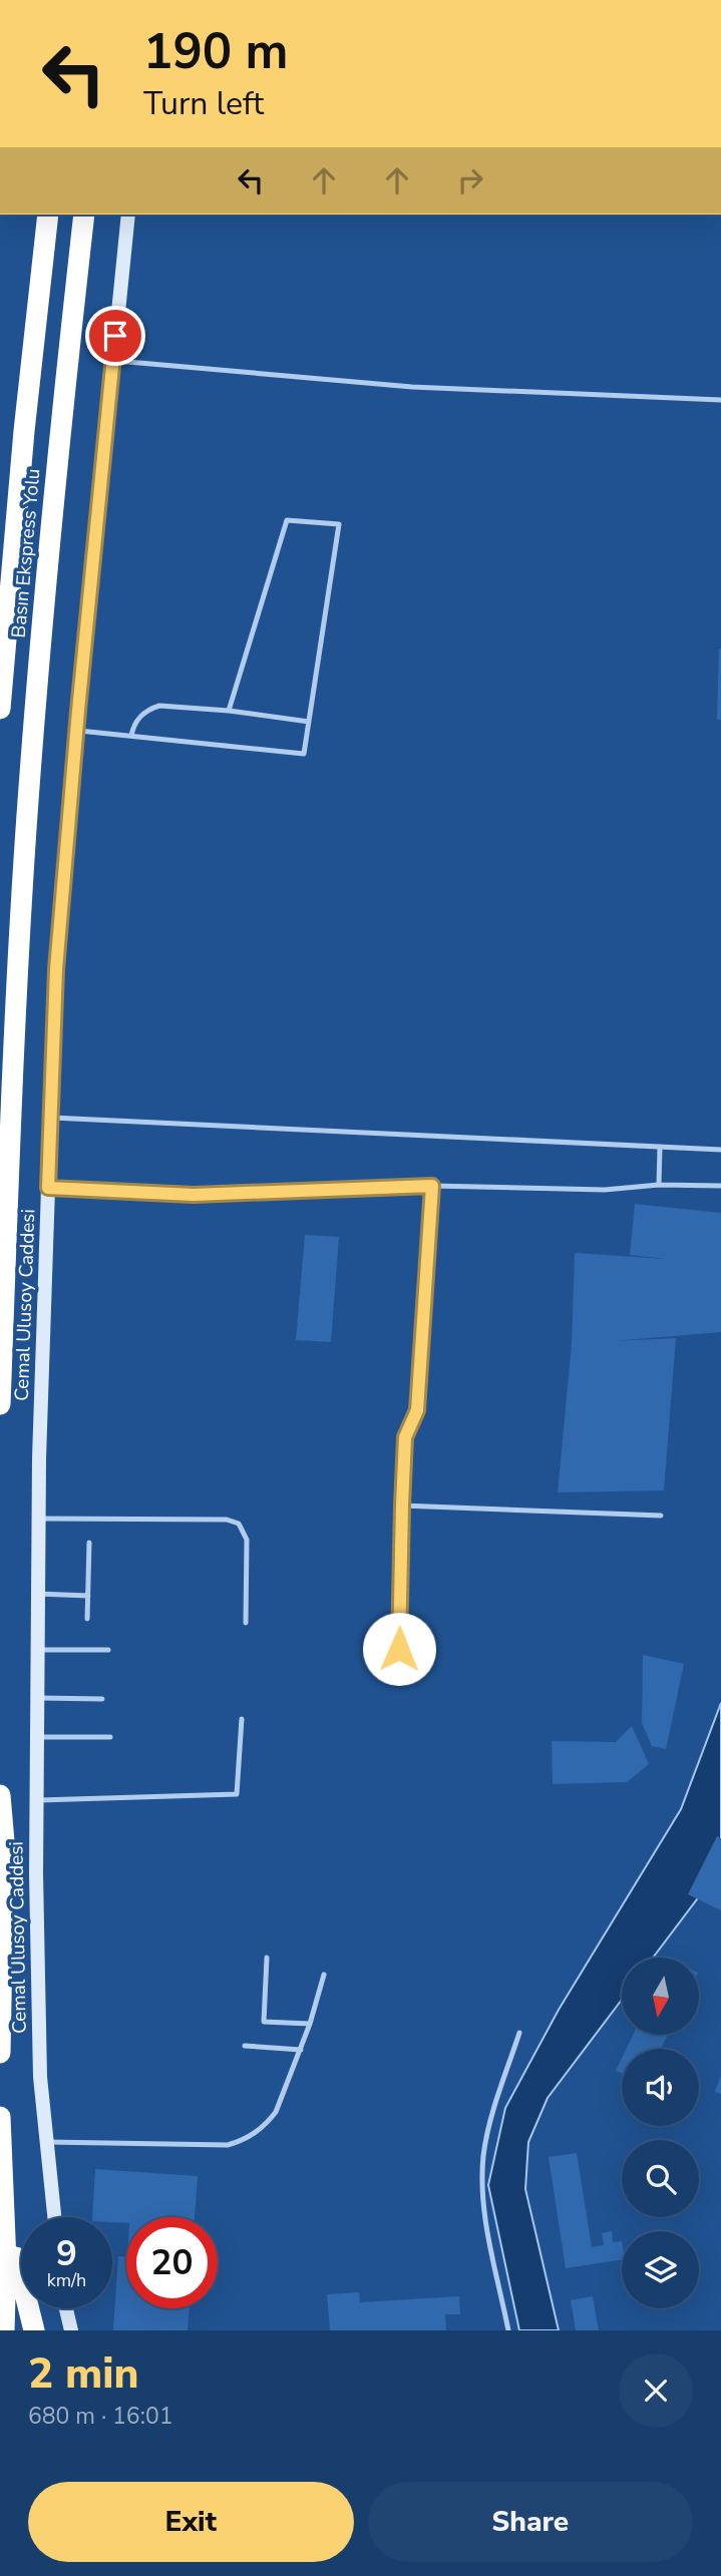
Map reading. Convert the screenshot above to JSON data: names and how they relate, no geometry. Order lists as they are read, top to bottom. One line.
{"streets":{"highway":["Basın Ekspress Yolu"],"main road":["Cemal Ulusoy Caddesi"]},"north":"bottom","page":{"turn":["190 m","Turn left"],"speed":"9 km/h","limit":"20","heading":["2 min","680 m · 16:01"],"buttons":["Exit","Share"]}}
